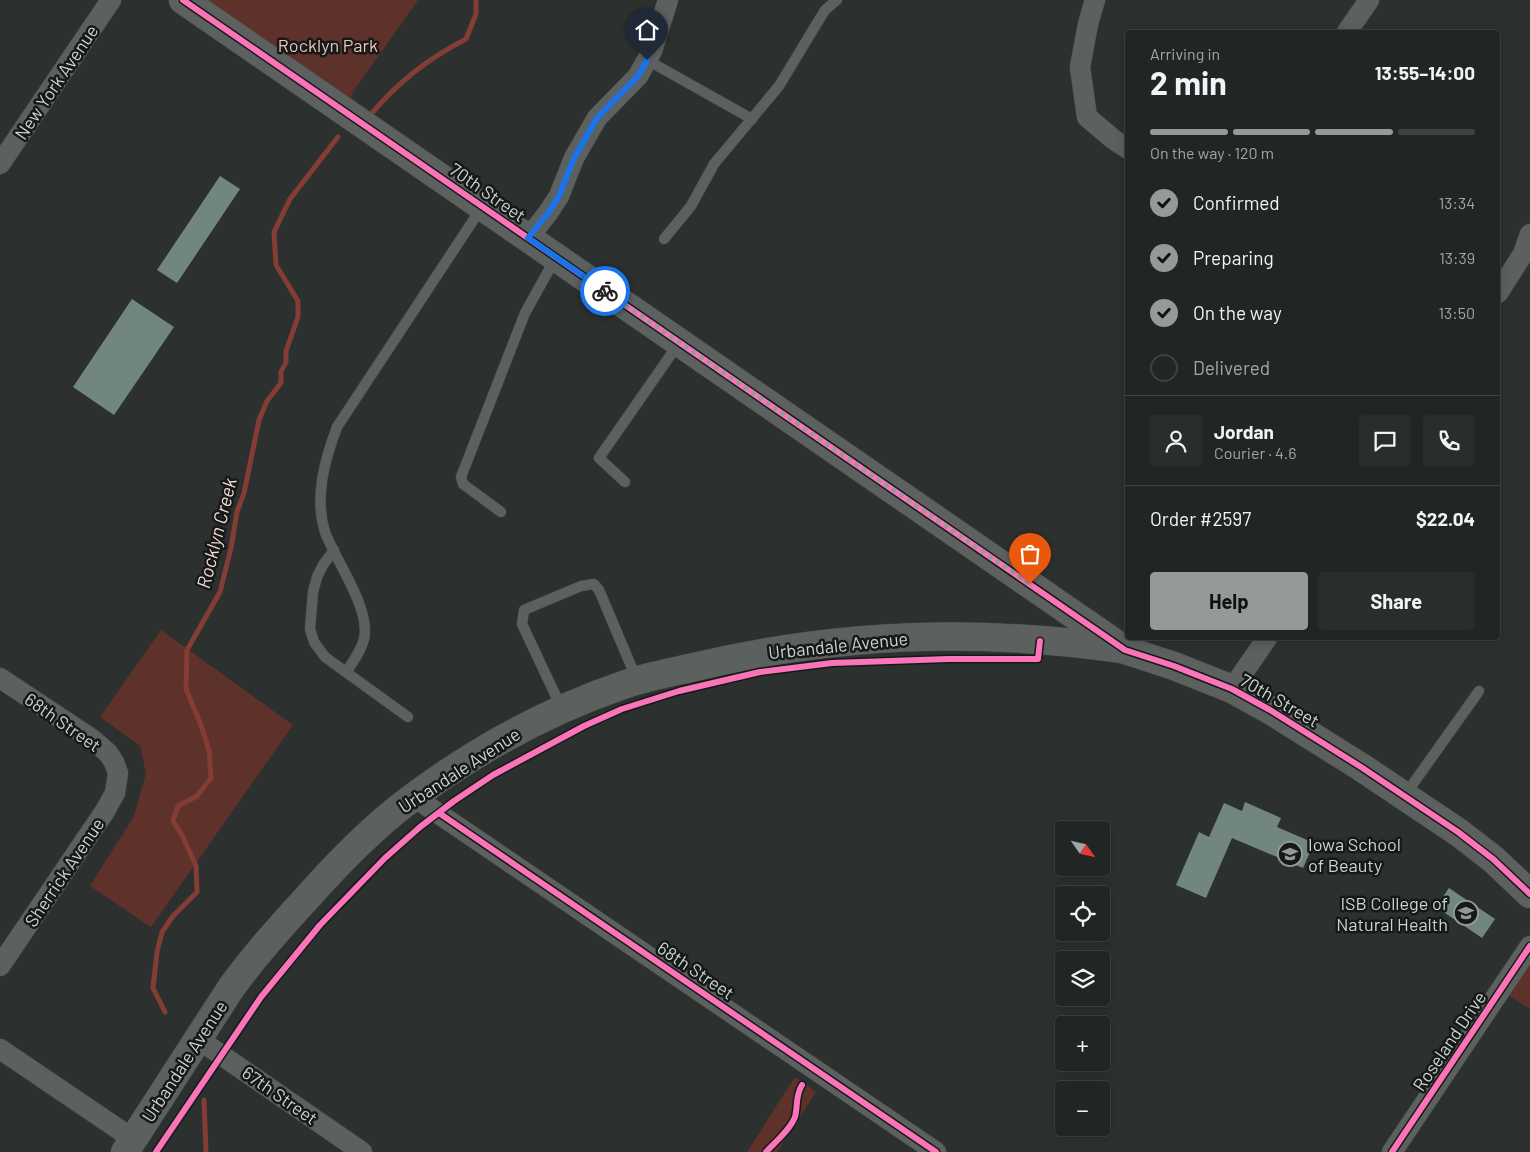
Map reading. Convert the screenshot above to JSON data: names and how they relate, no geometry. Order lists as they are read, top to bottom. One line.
{"streets":{"street":["New York Avenue","70th Street","Urbandale Avenue","68th Street","Sherrick Avenue","Roseland Drive","67th Street"]},"crossings":[["70th Street","Urbandale Avenue"],["Urbandale Avenue","68th Street"],["Urbandale Avenue","67th Street"],["68th Street","Sherrick Avenue"]],"water":["Rocklyn Creek"],"parks":["Rocklyn Park"],"places":{"school or university":["Iowa School of Beauty","ISB College of Natural Health"]},"north":"bottom right","page":{"heading":["2 min","Arriving in","13:55–14:00"],"panel":["Jordan","Courier · 4.6","Order #2597","$22.04"],"bar":"On the way · 120 m","list":[["Confirmed","13:34"],["Preparing","13:39"],["On the way","13:50"],"Delivered"],"buttons":["Help","Share"],"map_buttons":["+","−"]}}
